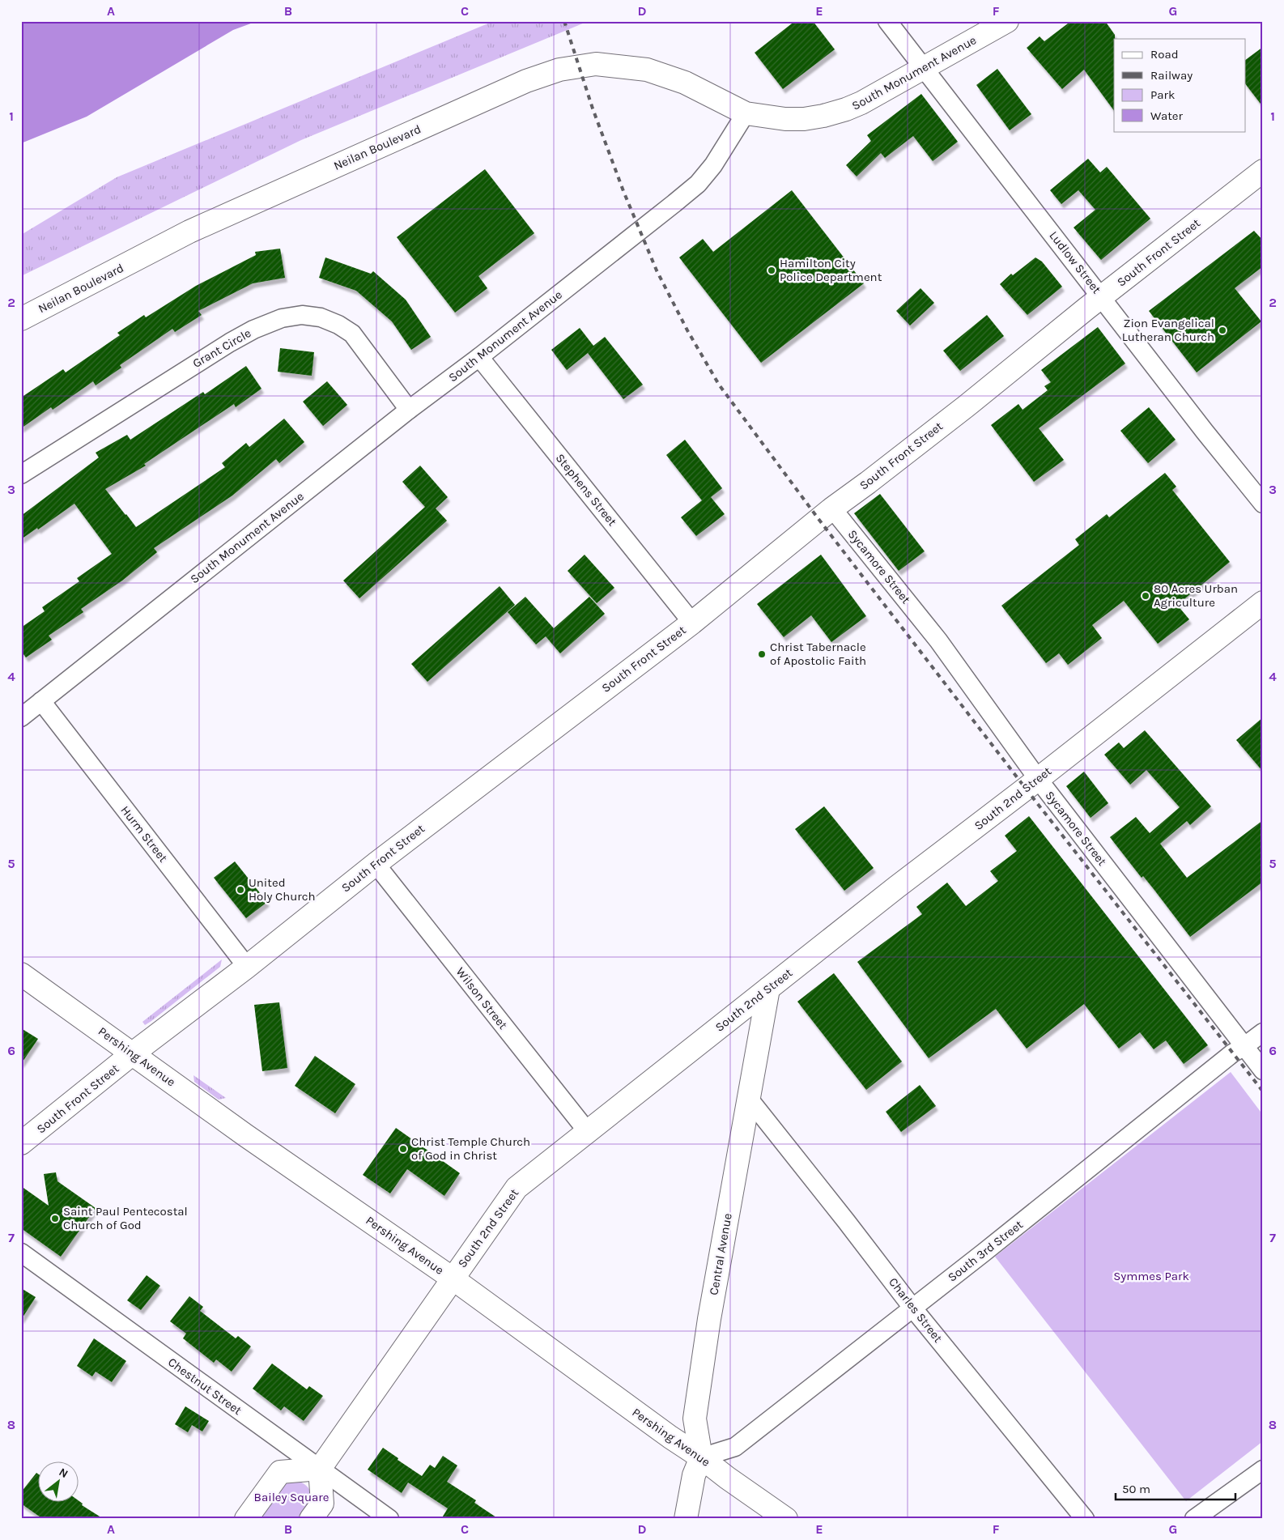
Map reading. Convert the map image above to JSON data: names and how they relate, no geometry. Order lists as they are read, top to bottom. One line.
{"streets":{"street":["South Monument Avenue","Neilan Boulevard","South Front Street","Ludlow Street","Grant Circle","Stephens Street","Sycamore Street","South 2nd Street","Hurm Street","Wilson Street","Pershing Avenue","South 3rd Street","Central Avenue","Charles Street","Chestnut Street"]},"crossings":[["South Monument Avenue","Neilan Boulevard"],["South Monument Avenue","Ludlow Street"],["South Monument Avenue","Grant Circle"],["South Monument Avenue","Stephens Street"],["South Monument Avenue","Hurm Street"],["South Front Street","Ludlow Street"],["South Front Street","Stephens Street"],["South Front Street","Sycamore Street"],["South Front Street","Hurm Street"],["South Front Street","Wilson Street"],["South Front Street","Pershing Avenue"],["Sycamore Street","South 2nd Street"],["Sycamore Street","South 3rd Street"],["South 2nd Street","Wilson Street"],["South 2nd Street","Pershing Avenue"],["South 2nd Street","Central Avenue"],["South 2nd Street","Chestnut Street"],["Pershing Avenue","South 3rd Street"],["Pershing Avenue","Central Avenue"],["South 3rd Street","Central Avenue"],["South 3rd Street","Charles Street"],["Central Avenue","Charles Street"]],"parks":["Symmes Park","Bailey Square"],"places":["Hamilton City Police Department","Zion Evangelical Lutheran Church","80 Acres Urban Agriculture","Christ Tabernacle of Apostolic Faith","United Holy Church","Christ Temple Church of God in Christ","Saint Paul Pentecostal Church of God"],"legend":["Road","Railway","Park","Water"],"scale_bar":"50 m","north":"top right","grid":{"columns":["A","B","C","D","E","F","G"],"rows":["1","2","3","4","5","6","7","8"]}}
